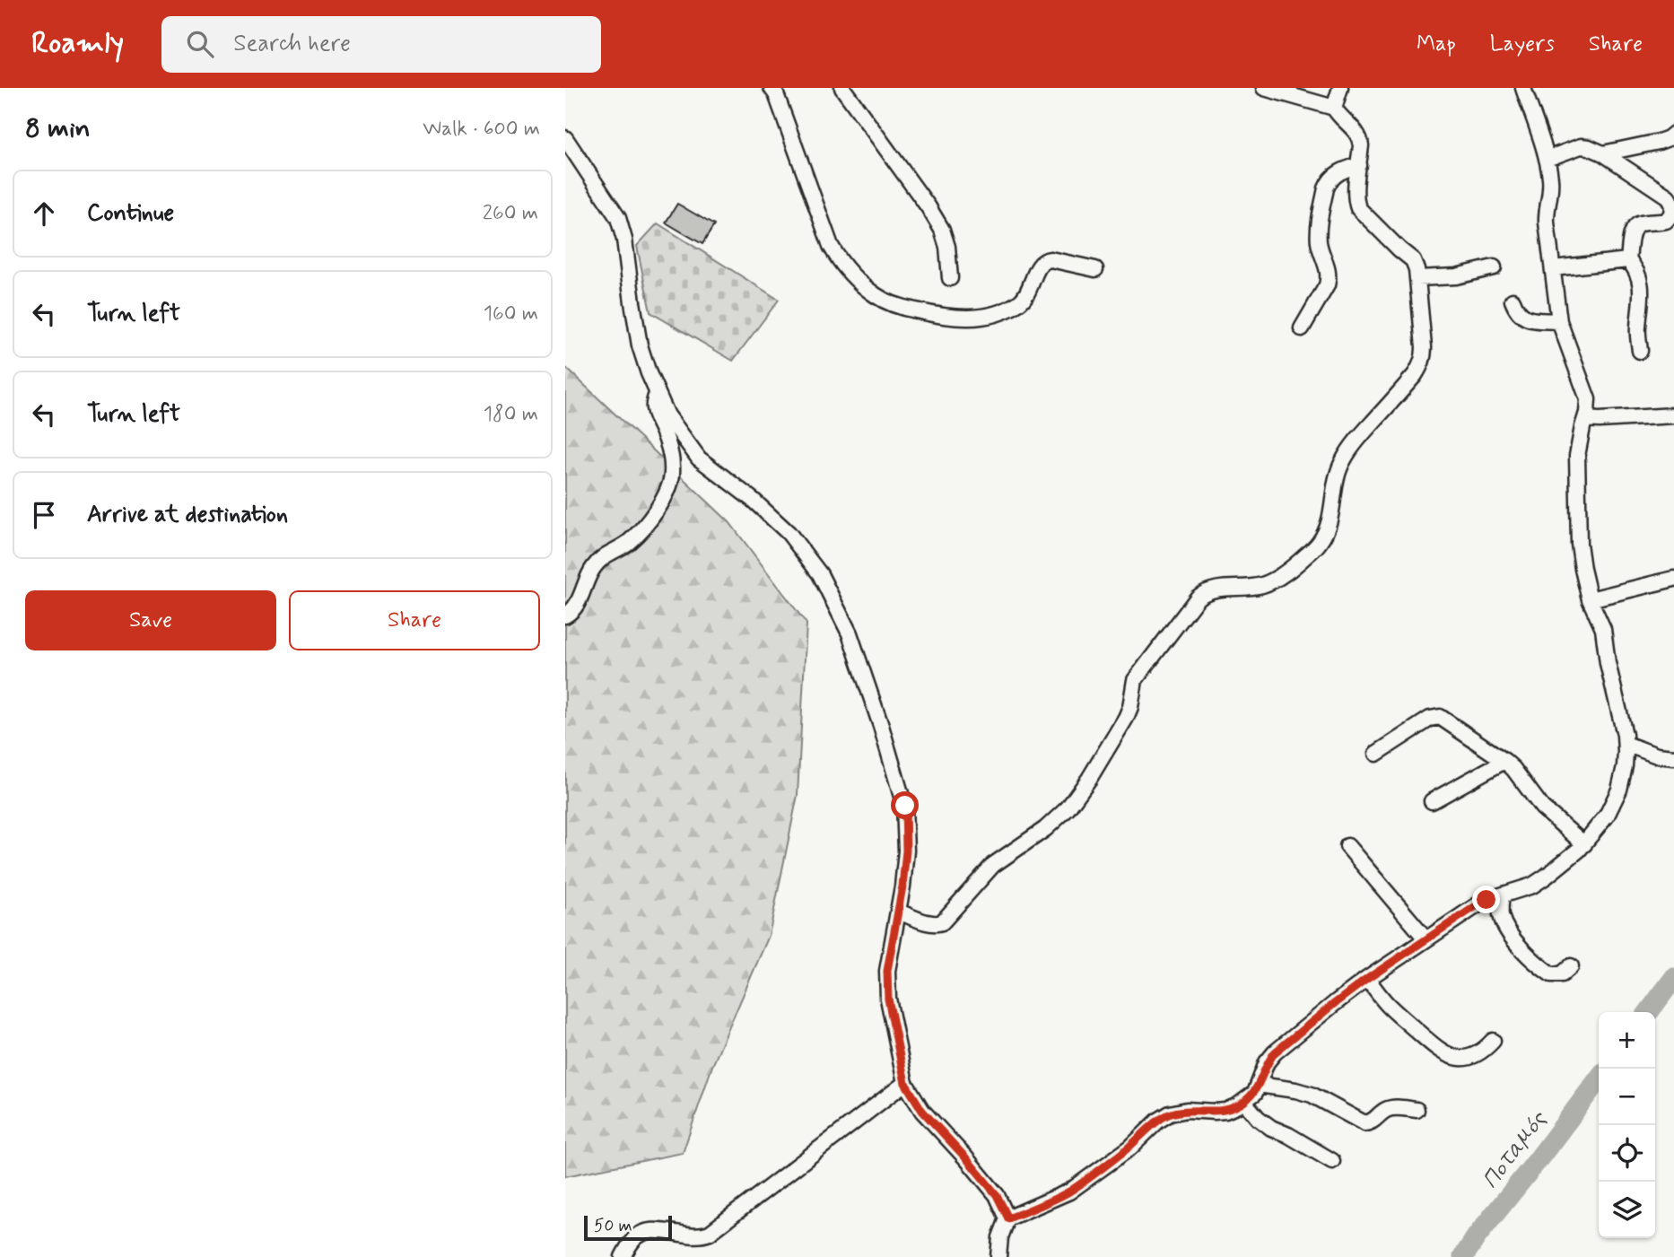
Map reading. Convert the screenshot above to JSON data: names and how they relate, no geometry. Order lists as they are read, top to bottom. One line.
{"water":["Ποταμός"],"scale_bar":"50 m","page":{"header":"Roamly","search":"Search here","nav":["Map","Layers","Share"],"heading":["8 min","Walk · 600 m"],"list":[["Continue","260 m"],["Turn left","160 m"],["Turn left","180 m"],"Arrive at destination"],"buttons":["Save","Share"],"map_buttons":["+","−"],"scale":"50 m"}}
